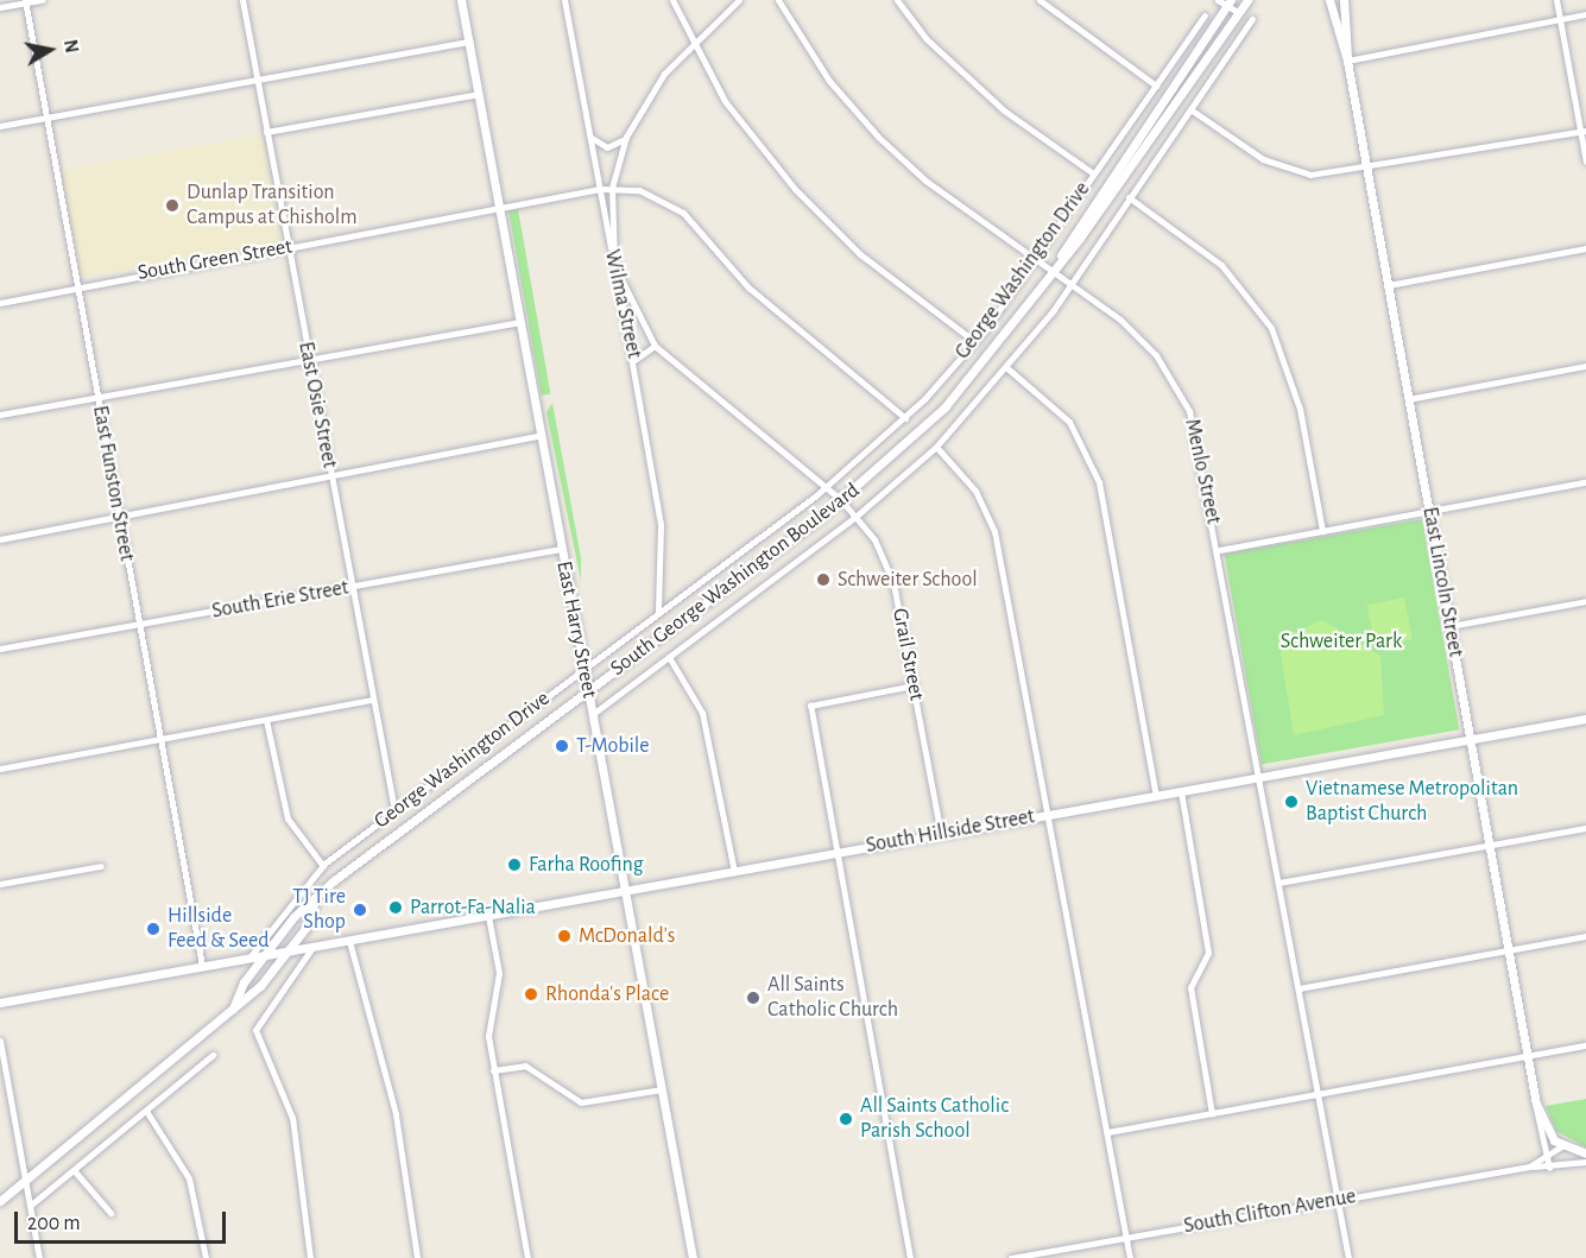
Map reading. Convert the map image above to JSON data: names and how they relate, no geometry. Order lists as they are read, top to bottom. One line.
{"streets":{"street":["South Green Street","George Washington Drive","Wilma Street","East Osie Street","Menlo Street","East Funston Street","South George Washington Boulevard","East Lincoln Street","South Erie Street","East Harry Street","Grail Street","South Hillside Street","South Clifton Avenue"]},"crossings":[["South Green Street","George Washington Drive"],["South Green Street","Wilma Street"],["South Green Street","East Osie Street"],["South Green Street","East Funston Street"],["South Green Street","East Harry Street"],["George Washington Drive","Wilma Street"],["George Washington Drive","East Osie Street"],["George Washington Drive","Menlo Street"],["George Washington Drive","East Harry Street"],["George Washington Drive","Grail Street"],["George Washington Drive","South Hillside Street"],["East Osie Street","South Erie Street"],["Menlo Street","South George Washington Boulevard"],["Menlo Street","South Hillside Street"],["Menlo Street","South Clifton Avenue"],["East Funston Street","South Erie Street"],["East Funston Street","South Hillside Street"],["South George Washington Boulevard","East Harry Street"],["South George Washington Boulevard","Grail Street"],["South George Washington Boulevard","South Hillside Street"],["East Lincoln Street","South Hillside Street"],["East Lincoln Street","South Clifton Avenue"],["South Erie Street","East Harry Street"],["East Harry Street","South Hillside Street"],["Grail Street","South Hillside Street"]],"parks":["Schweiter Park"],"places":["Dunlap Transition Campus at Chisholm","Schweiter School","T-Mobile","Vietnamese Metropolitan Baptist Church","Farha Roofing","Parrot-Fa-Nalia","TJ Tire Shop","Hillside Feed & Seed","McDonald's","Rhonda's Place","All Saints Catholic Church","All Saints Catholic Parish School"],"scale_bar":"200 m","north":"right"}
